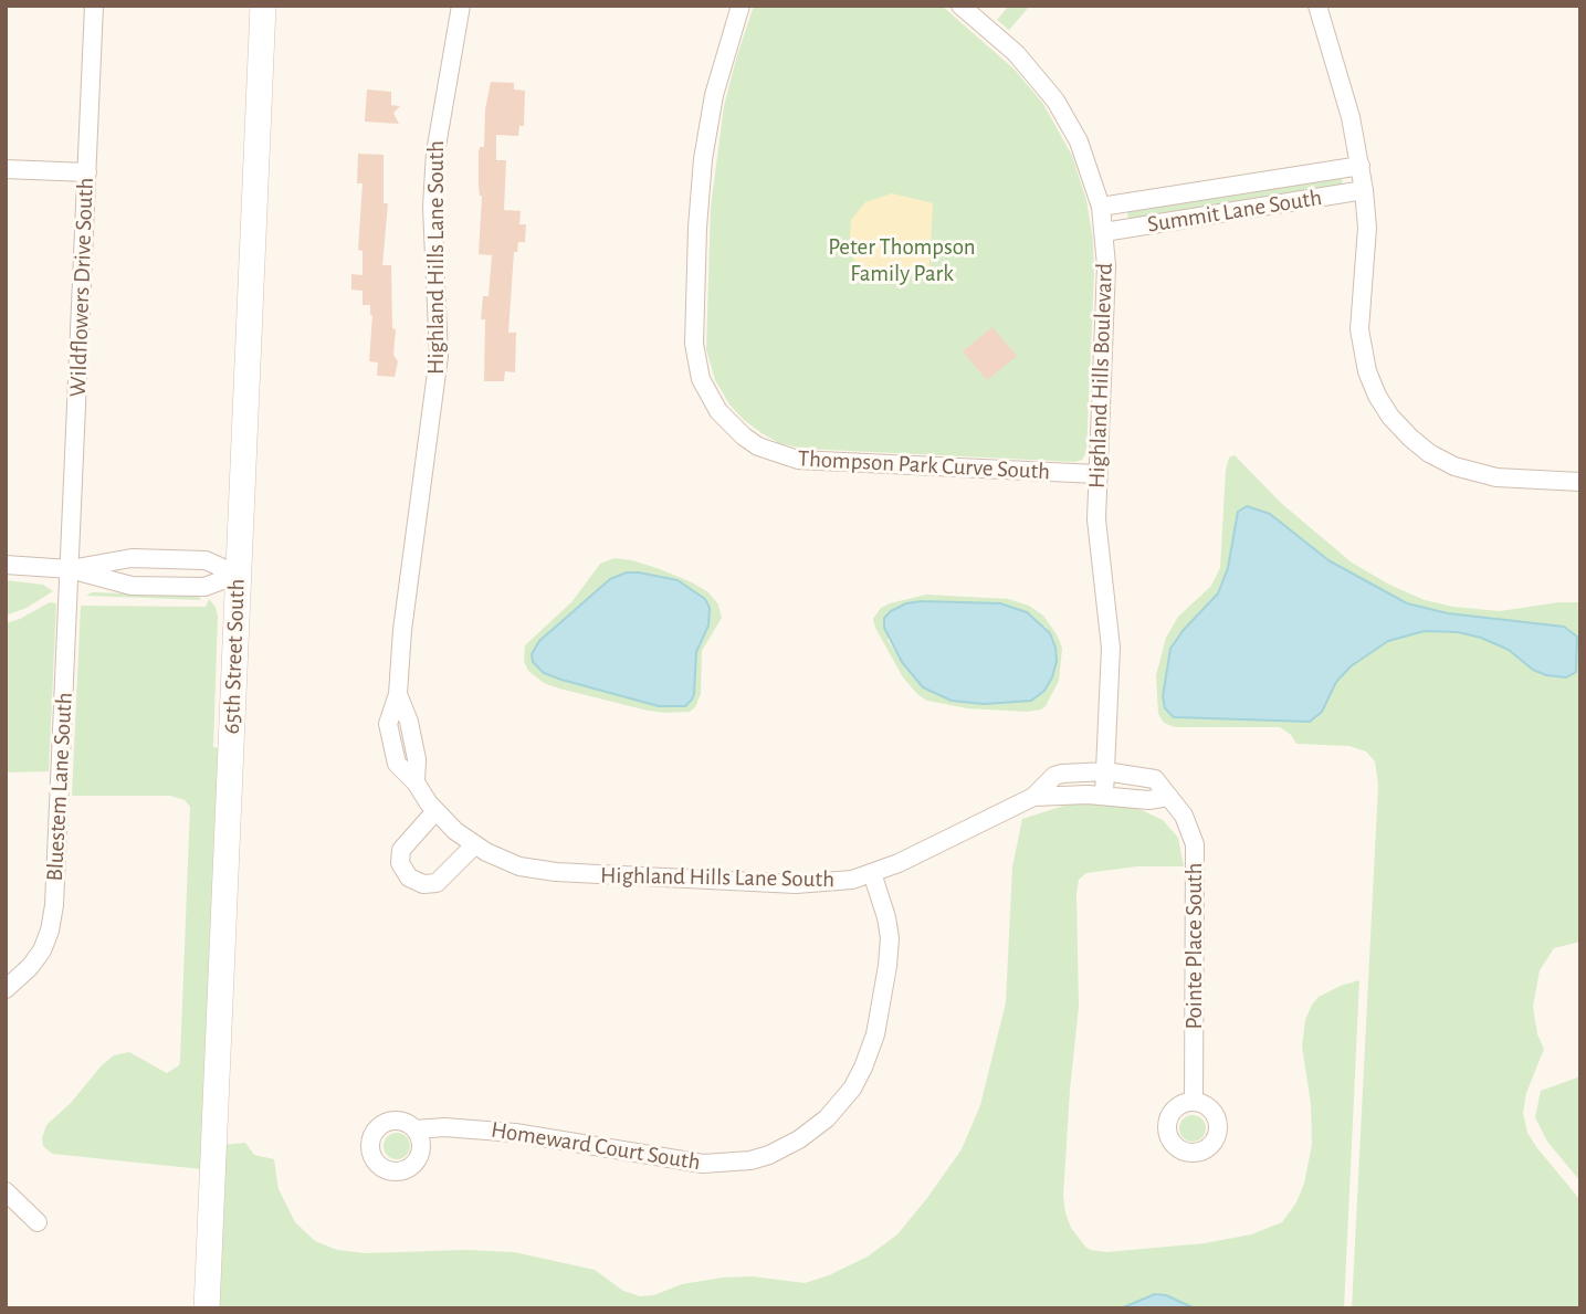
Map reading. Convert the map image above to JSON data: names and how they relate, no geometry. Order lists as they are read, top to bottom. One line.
{"streets":{"street":["Summit Lane South","Highland Hills Lane South","Wildflowers Drive South","Highland Hills Boulevard","Thompson Park Curve South","65th Street South","Bluestem Lane South","Pointe Place South","Homeward Court South"]},"crossings":[["Summit Lane South","Highland Hills Boulevard"],["Highland Hills Lane South","Highland Hills Boulevard"],["Highland Hills Lane South","Pointe Place South"],["Highland Hills Lane South","Homeward Court South"],["Wildflowers Drive South","Bluestem Lane South"],["Highland Hills Boulevard","Thompson Park Curve South"],["Highland Hills Boulevard","Pointe Place South"]],"parks":["Peter Thompson Family Park"]}
